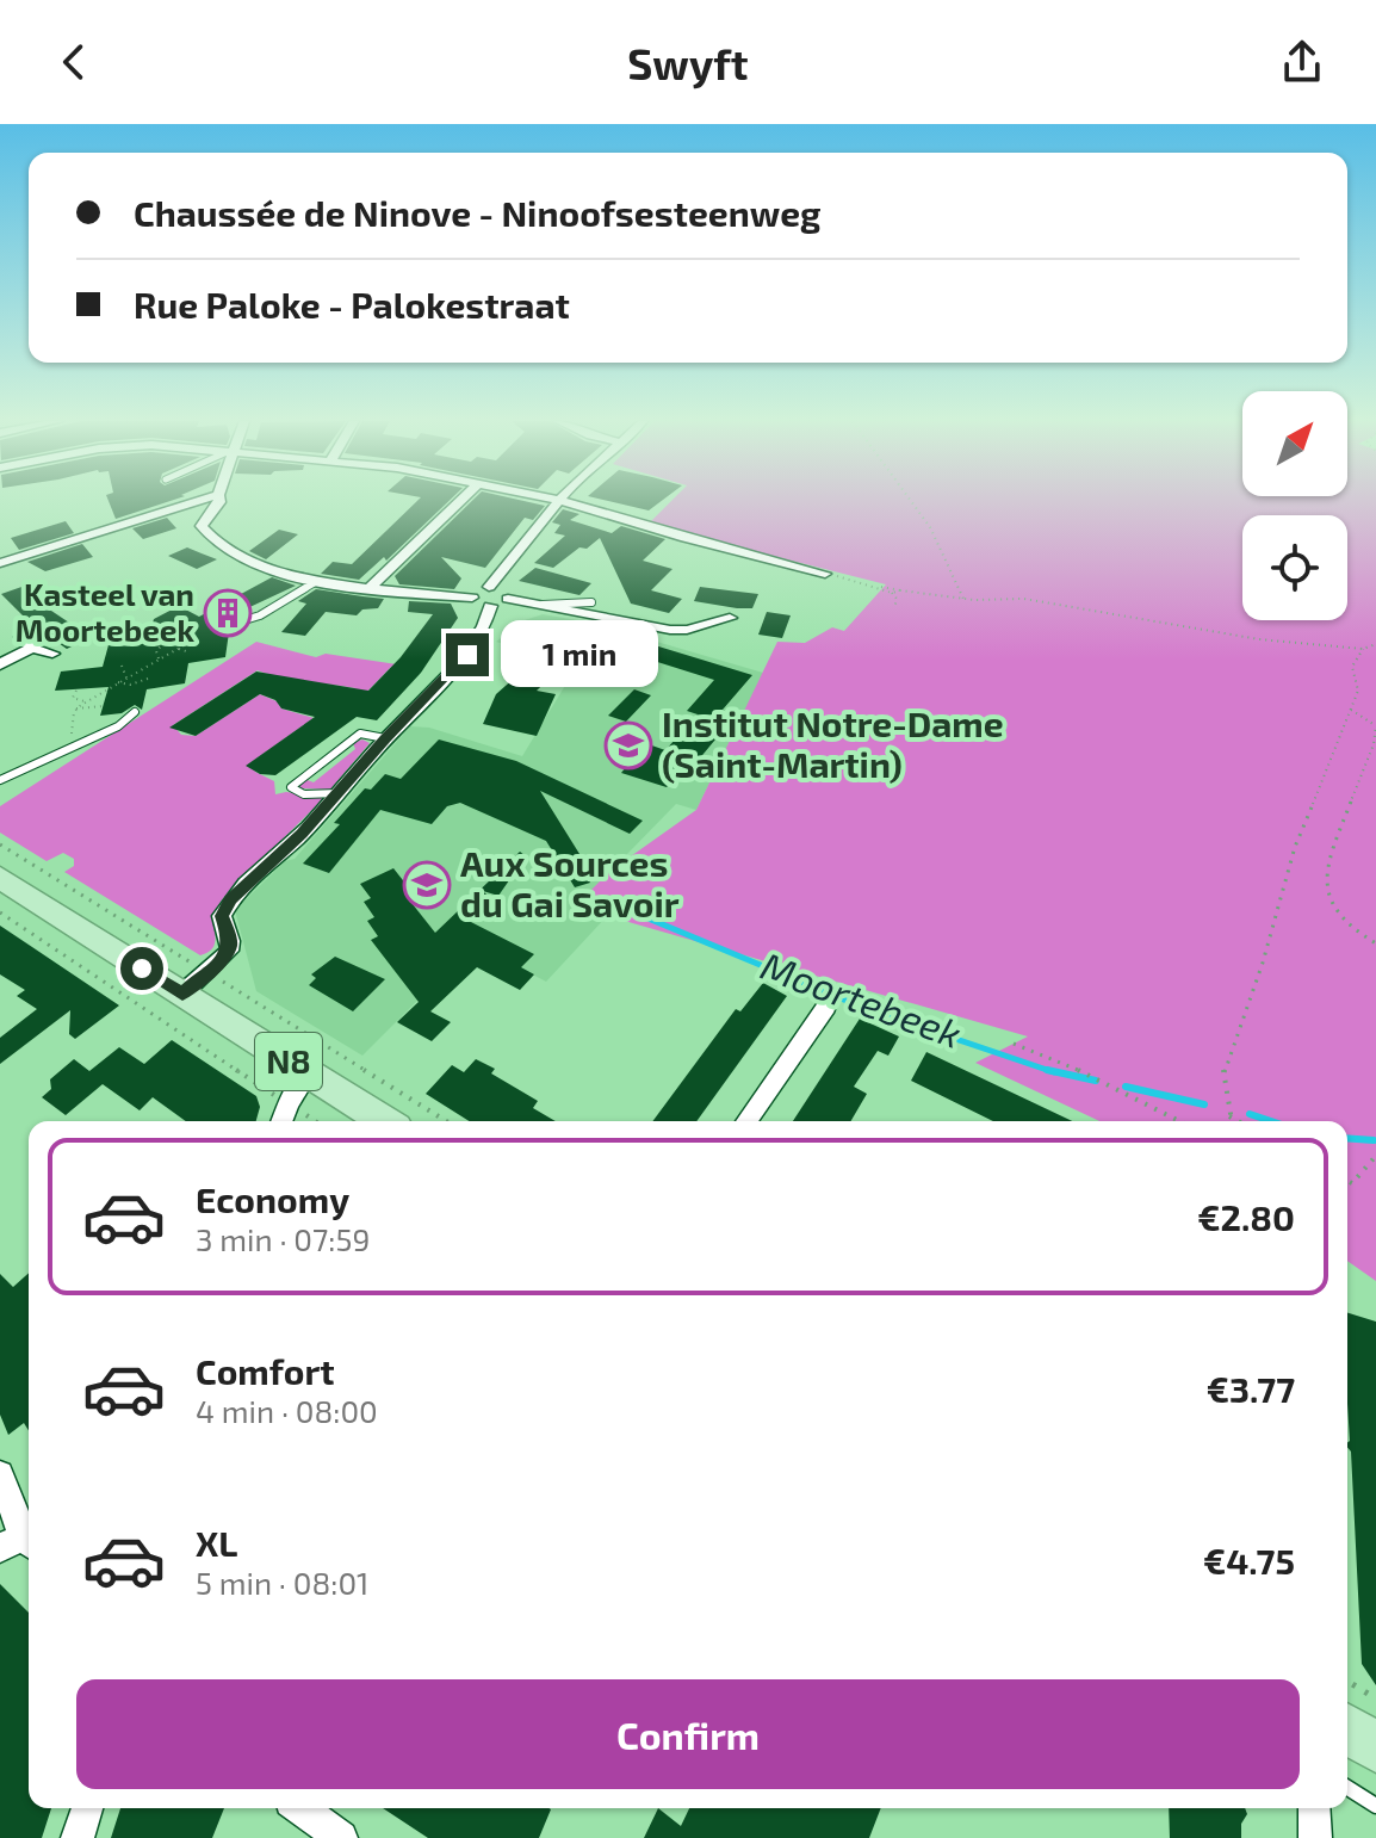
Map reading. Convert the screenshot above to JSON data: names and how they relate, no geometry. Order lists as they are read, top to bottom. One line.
{"streets":{"main road":["N8"]},"water":["Moortebeek"],"places":{"building":["Kasteel van Moortebeek"],"school or university":["Institut Notre-Dame (Saint-Martin)","Aux Sources du Gai Savoir"]},"north":"top right","page":{"header":"Swyft","banner":["Chaussée de Ninove - Ninoofsesteenweg","Rue Paloke - Palokestraat"],"bubble":"1 min","list":[{"name":"Economy","note":"3 min · 07:59","value":"€2.80"},{"name":"Comfort","note":"4 min · 08:00","value":"€3.77"},{"name":"XL","note":"5 min · 08:01","value":"€4.75"}],"buttons":"Confirm"}}
